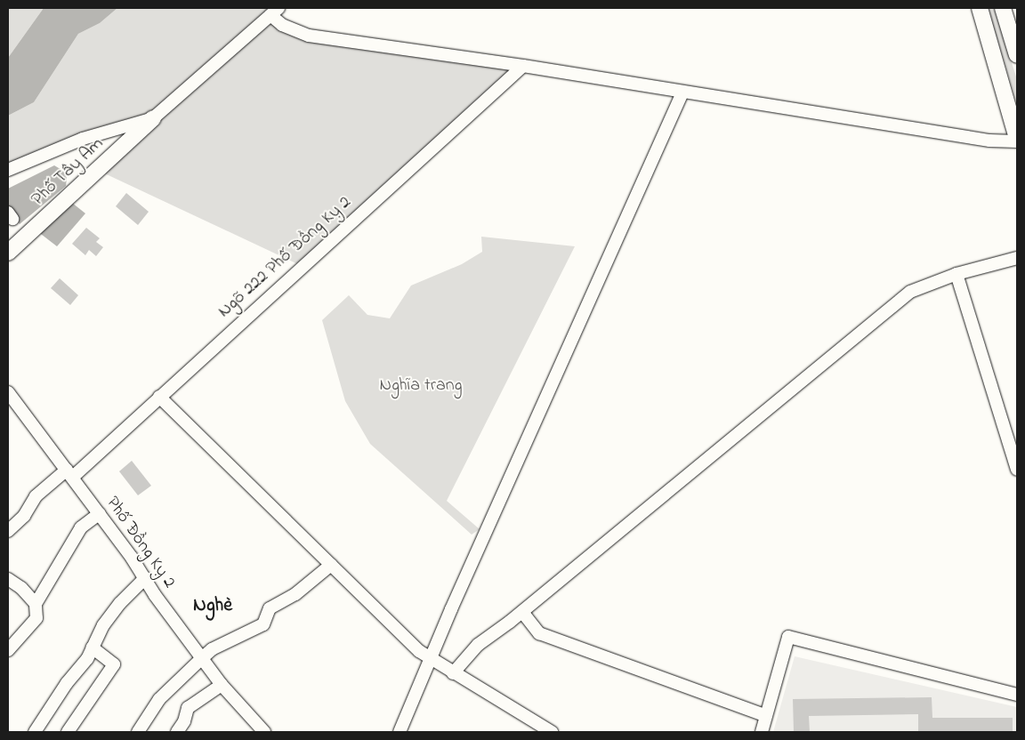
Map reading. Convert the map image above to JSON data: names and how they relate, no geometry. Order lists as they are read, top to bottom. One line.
{"streets":{"main road":["Phố Tây Am"],"street":["Ngõ 222 Phố Đồng Kỵ 2","Phố Đồng Kỵ 2"]},"crossings":[["Ngõ 222 Phố Đồng Kỵ 2","Phố Đồng Kỵ 2"]],"districts":["Nghè"],"parks":["Nghĩa trang"]}
